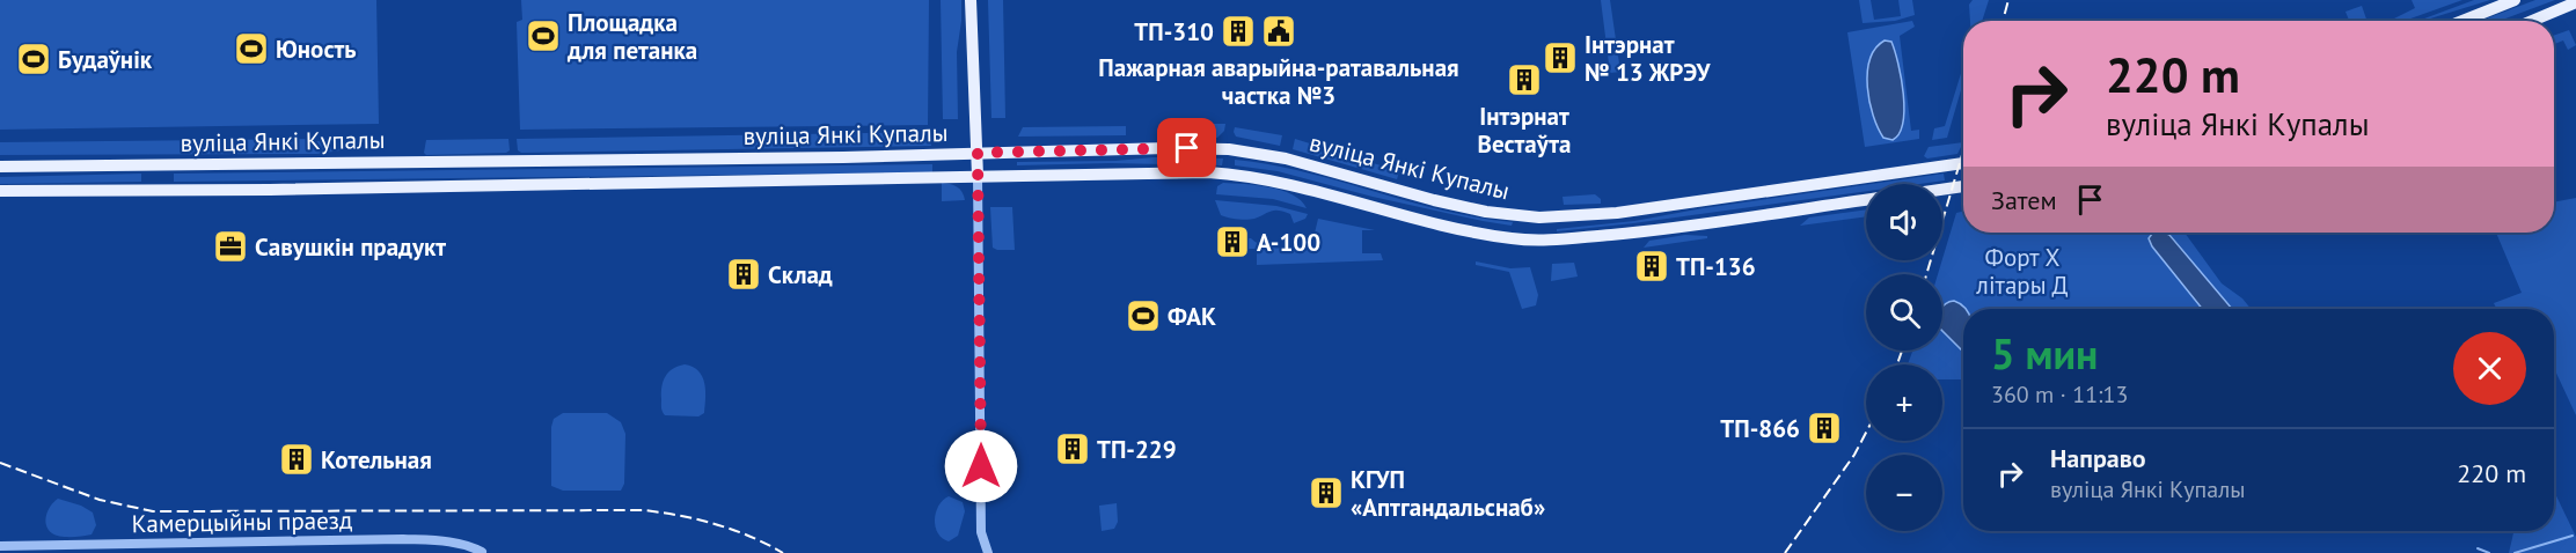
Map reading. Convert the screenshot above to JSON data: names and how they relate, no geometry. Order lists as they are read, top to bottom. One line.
{"streets":{"main road":["вуліца Янкі Купалы"],"street":["Камерцыйны праезд"]},"parks":["Форт X літары Д"],"places":{"building":["ТП-310","Інтэрнат № 13 ЖРЭУ","Інтэрнат Вестаўта","А-100","ТП-136","Склад","ТП-866","ТП-229","Котельная","КГУП «Аптгандальснаб»"],"public building":["Пажарная аварыйна-ратавальная частка №3"],"sports":["Площадка для петанка","Юность","Будаўнік","ФАК"],"office":["Савушкін прадукт"]},"page":{"turn":["220 m","вуліца Янкі Купалы"],"then":"Затем","map_buttons":["+","−"],"heading":["5 мин","360 m · 11:13"],"list":[{"name":"Направо","note":"вуліца Янкі Купалы","value":"220 m"}]}}
